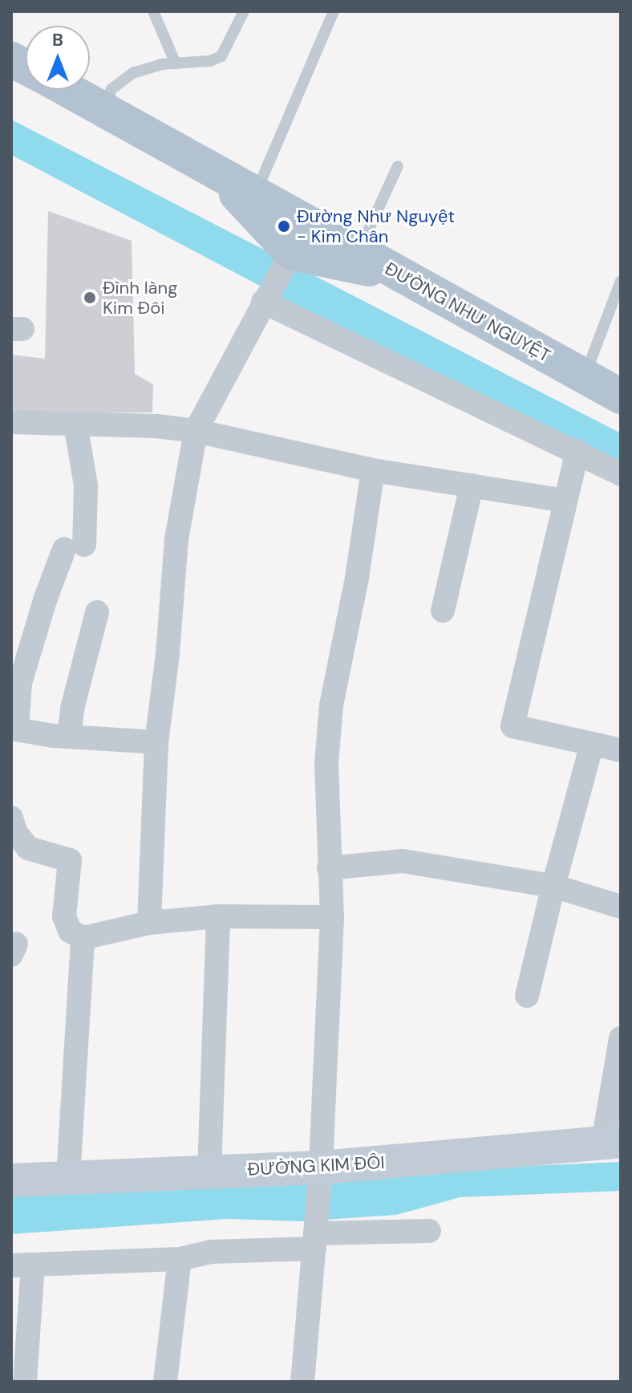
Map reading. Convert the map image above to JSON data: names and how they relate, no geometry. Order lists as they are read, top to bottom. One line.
{"streets":{"main road":["ĐƯỜNG NHƯ NGUYỆT"],"street":["ĐƯỜNG KIM ĐÔI"]},"places":["Đường Như Nguyệt - Kim Chân","Đình làng Kim Đôi"],"north":"top"}
